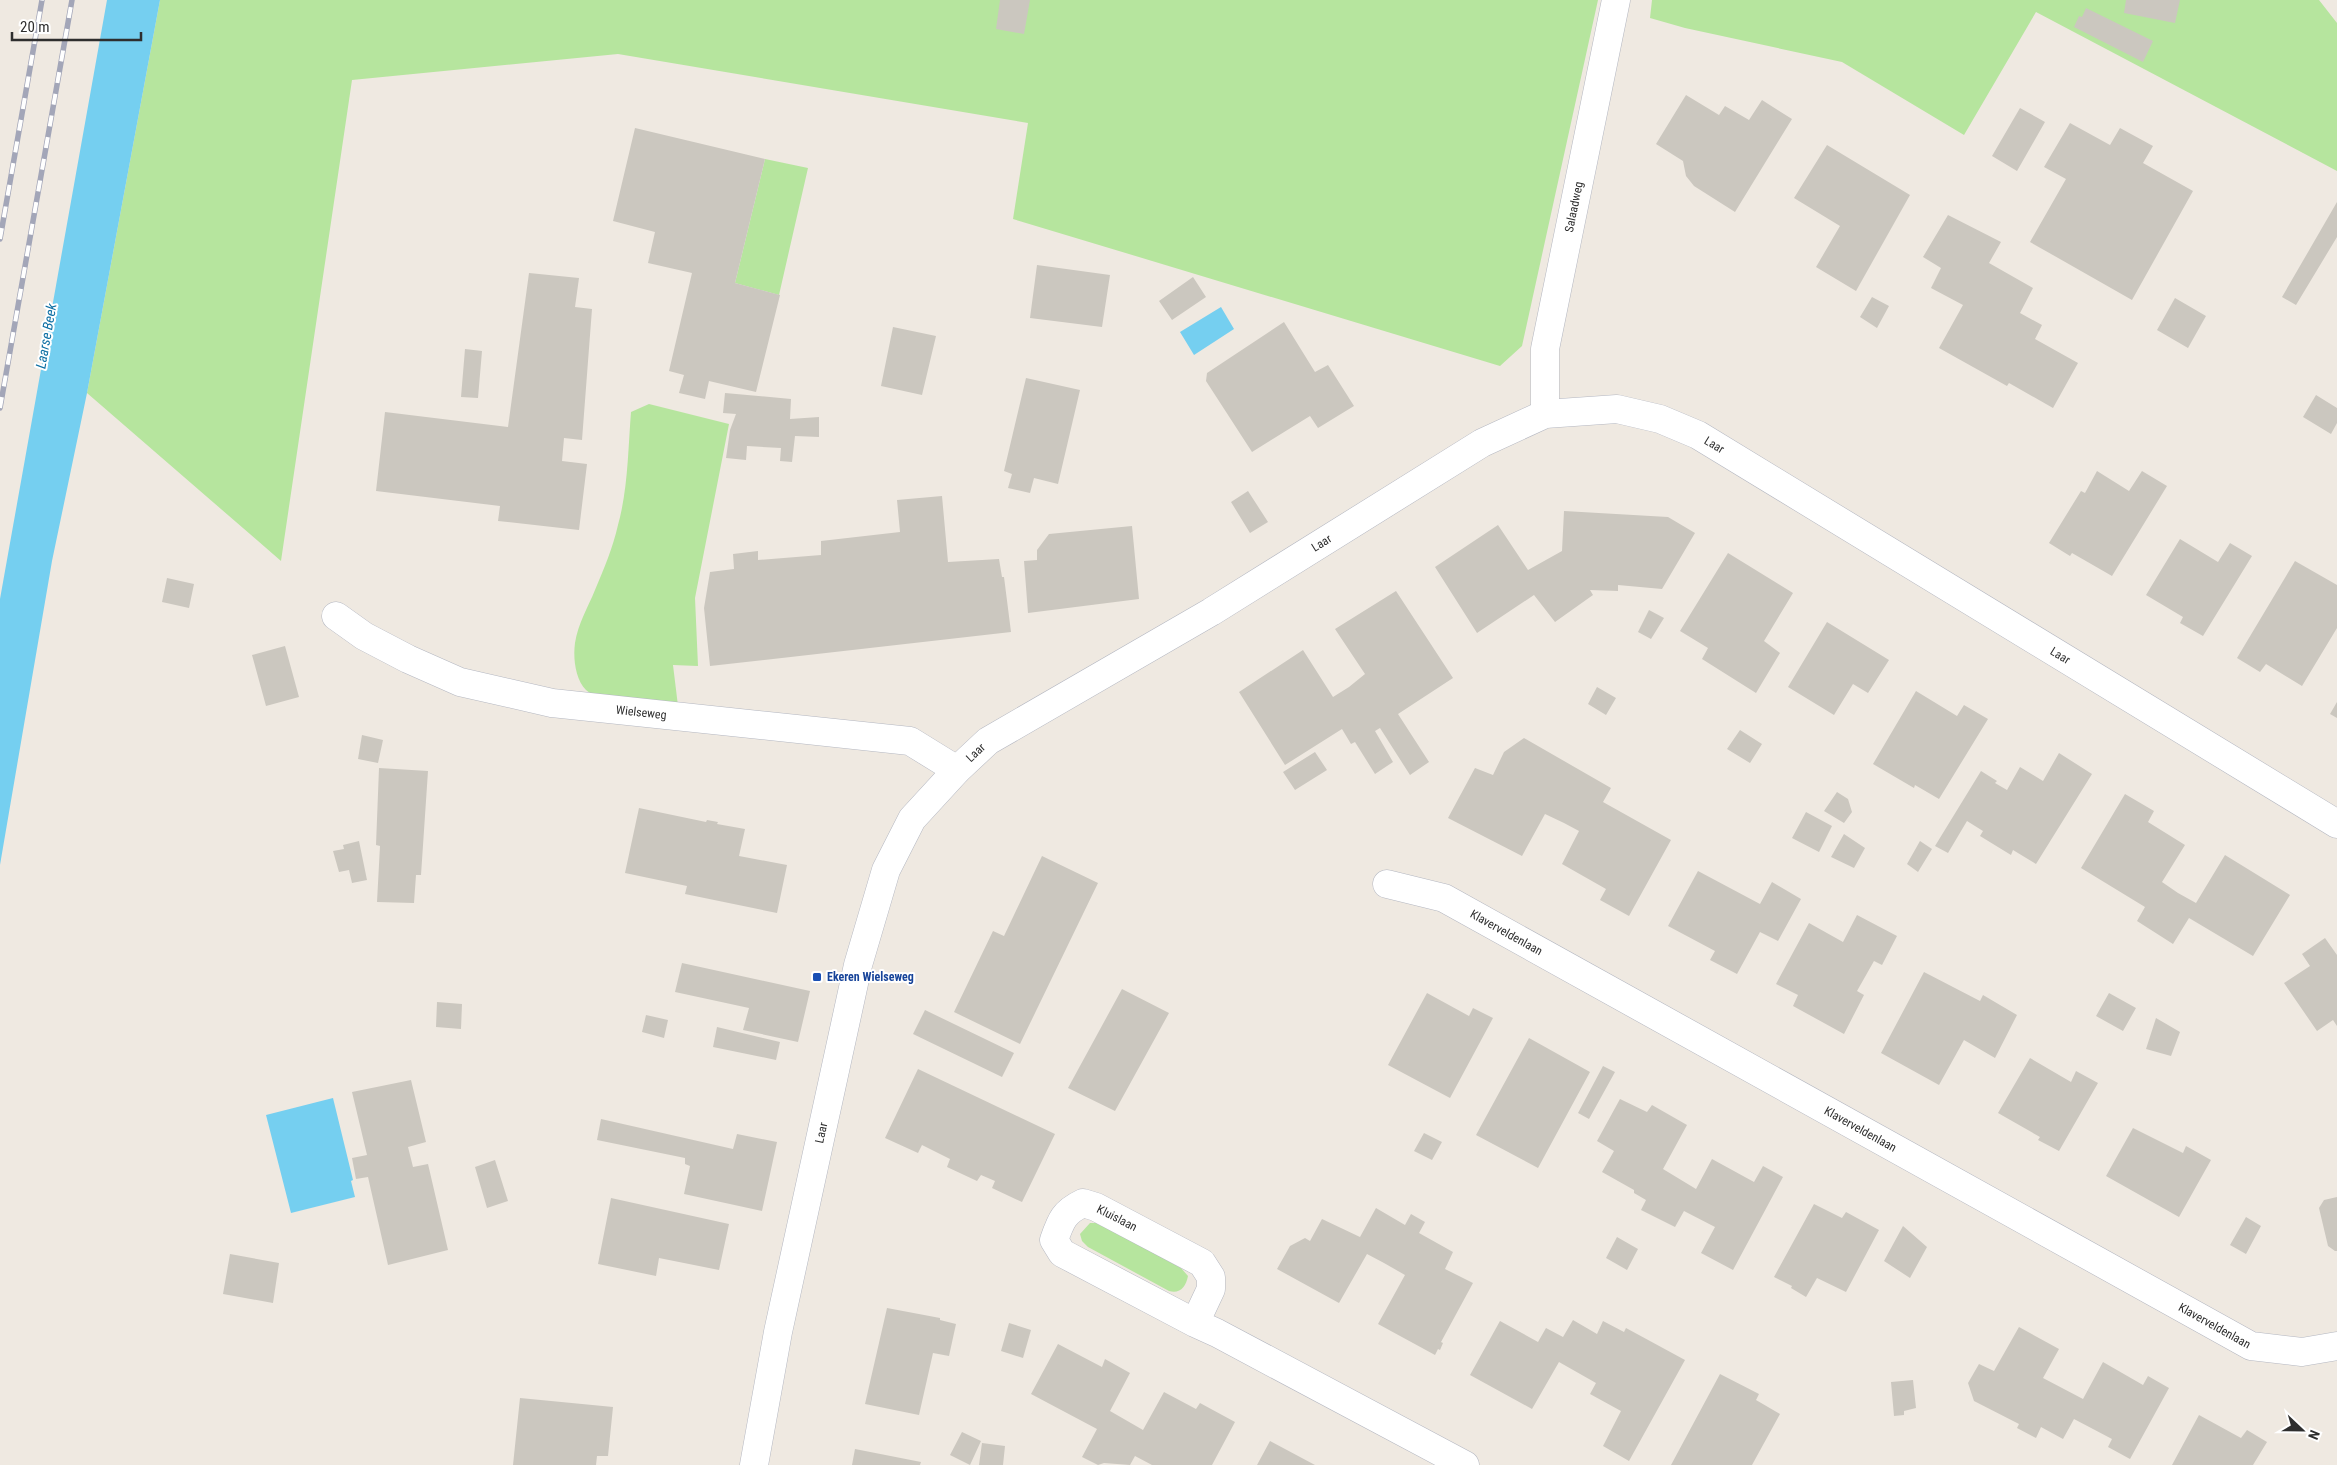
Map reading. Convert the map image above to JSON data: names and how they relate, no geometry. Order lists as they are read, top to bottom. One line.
{"streets":{"street":["Salaadweg","Laar","Wielseweg","Klaverveldenlaan","Kluislaan"]},"crossings":[["Salaadweg","Laar"],["Laar","Wielseweg"]],"water":["Laarse Beek"],"places":{"transit":["Ekeren Wielseweg"]},"scale_bar":"20 m","north":"right"}
